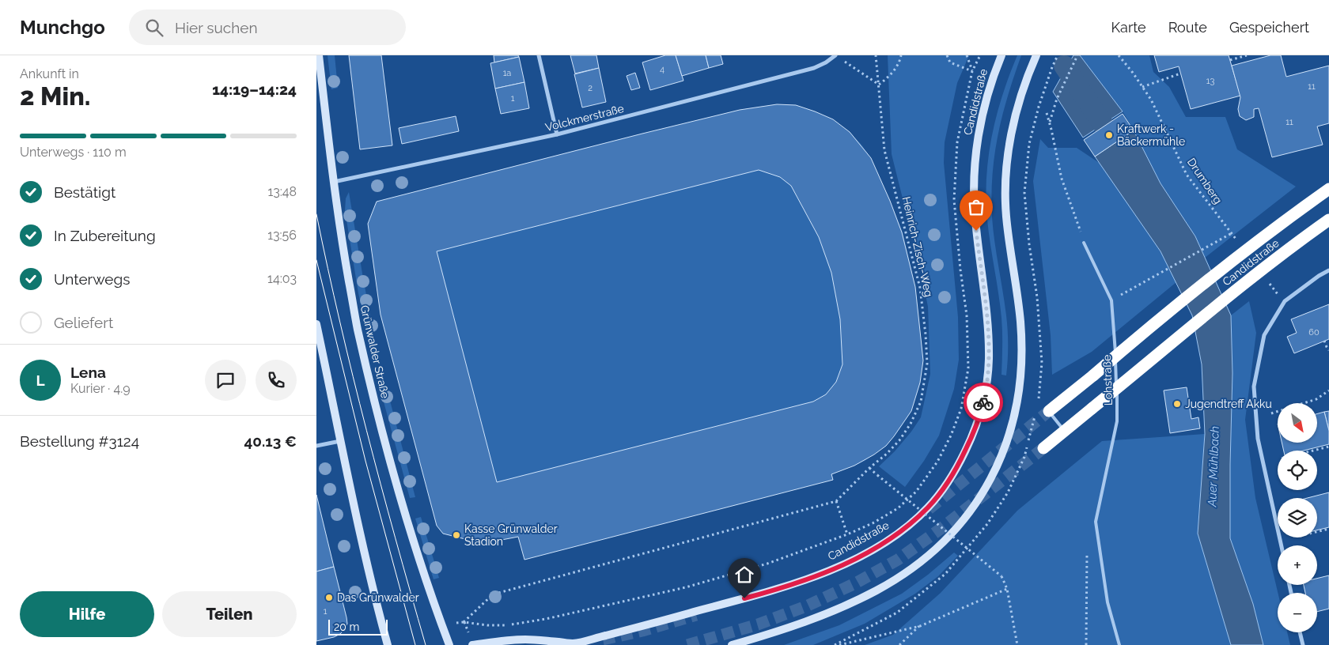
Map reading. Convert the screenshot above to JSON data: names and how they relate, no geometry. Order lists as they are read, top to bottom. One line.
{"streets":{"highway":["Candidstraße"],"main road":["Grünwalder Straße"],"street":["Volckmerstraße"],"lane":["Lohstraße"],"path":["Drumberg","Heinrich-Zisch-Weg"]},"crossings":[["Volckmerstraße","Grünwalder Straße"],["Drumberg","Lohstraße"]],"water":["Auer Mühlbach"],"places":["Kraftwerk - Bäckermühle","Jugendtreff Akku","Kasse Grünwalder Stadion","Das Grünwalder"],"house_numbers":["4","1a","13","11","2","1","11","60","1"],"scale_bar":"20 m","north":"bottom right","page":{"header":"Munchgo","search":"Hier suchen","nav":["Karte","Route","Gespeichert"],"heading":["2 Min.","Ankunft in","14:19–14:24"],"panel":["Lena","Kurier · 4.9","Bestellung #3124","40.13 €"],"bar":"Unterwegs · 110 m","list":[["Bestätigt","13:48"],["In Zubereitung","13:56"],["Unterwegs","14:03"],"Geliefert"],"round":"L","map_buttons":["+","−"],"buttons":["Hilfe","Teilen"],"scale":"20 m"}}
